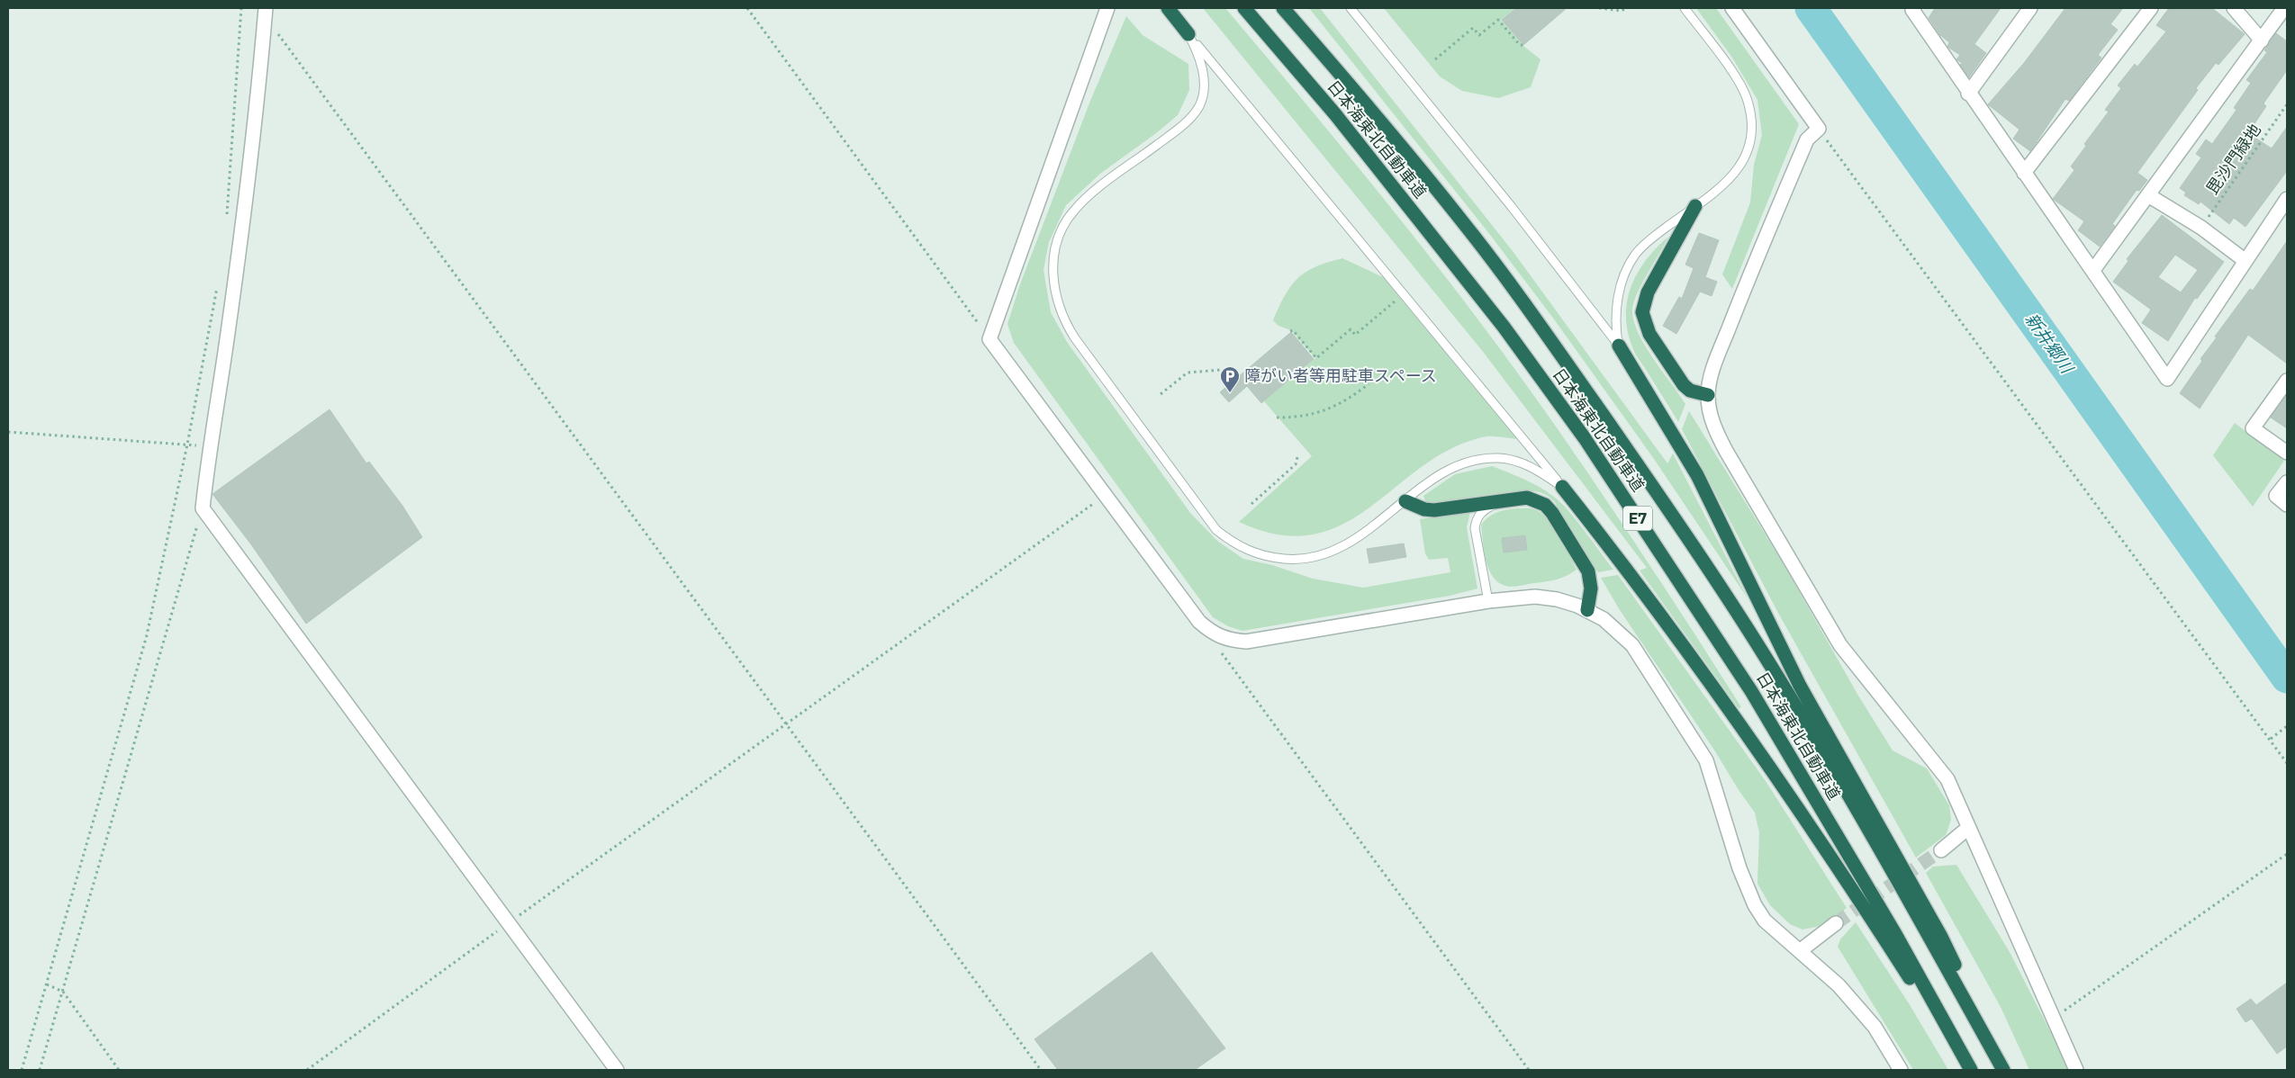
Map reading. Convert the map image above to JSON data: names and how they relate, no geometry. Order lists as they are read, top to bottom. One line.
{"streets":{"highway":["日本海東北自動車道","E7"],"path":["毘沙門緑地"]},"water":["新井郷川"],"places":{"parking":["障がい者等用駐車スペース"]}}
